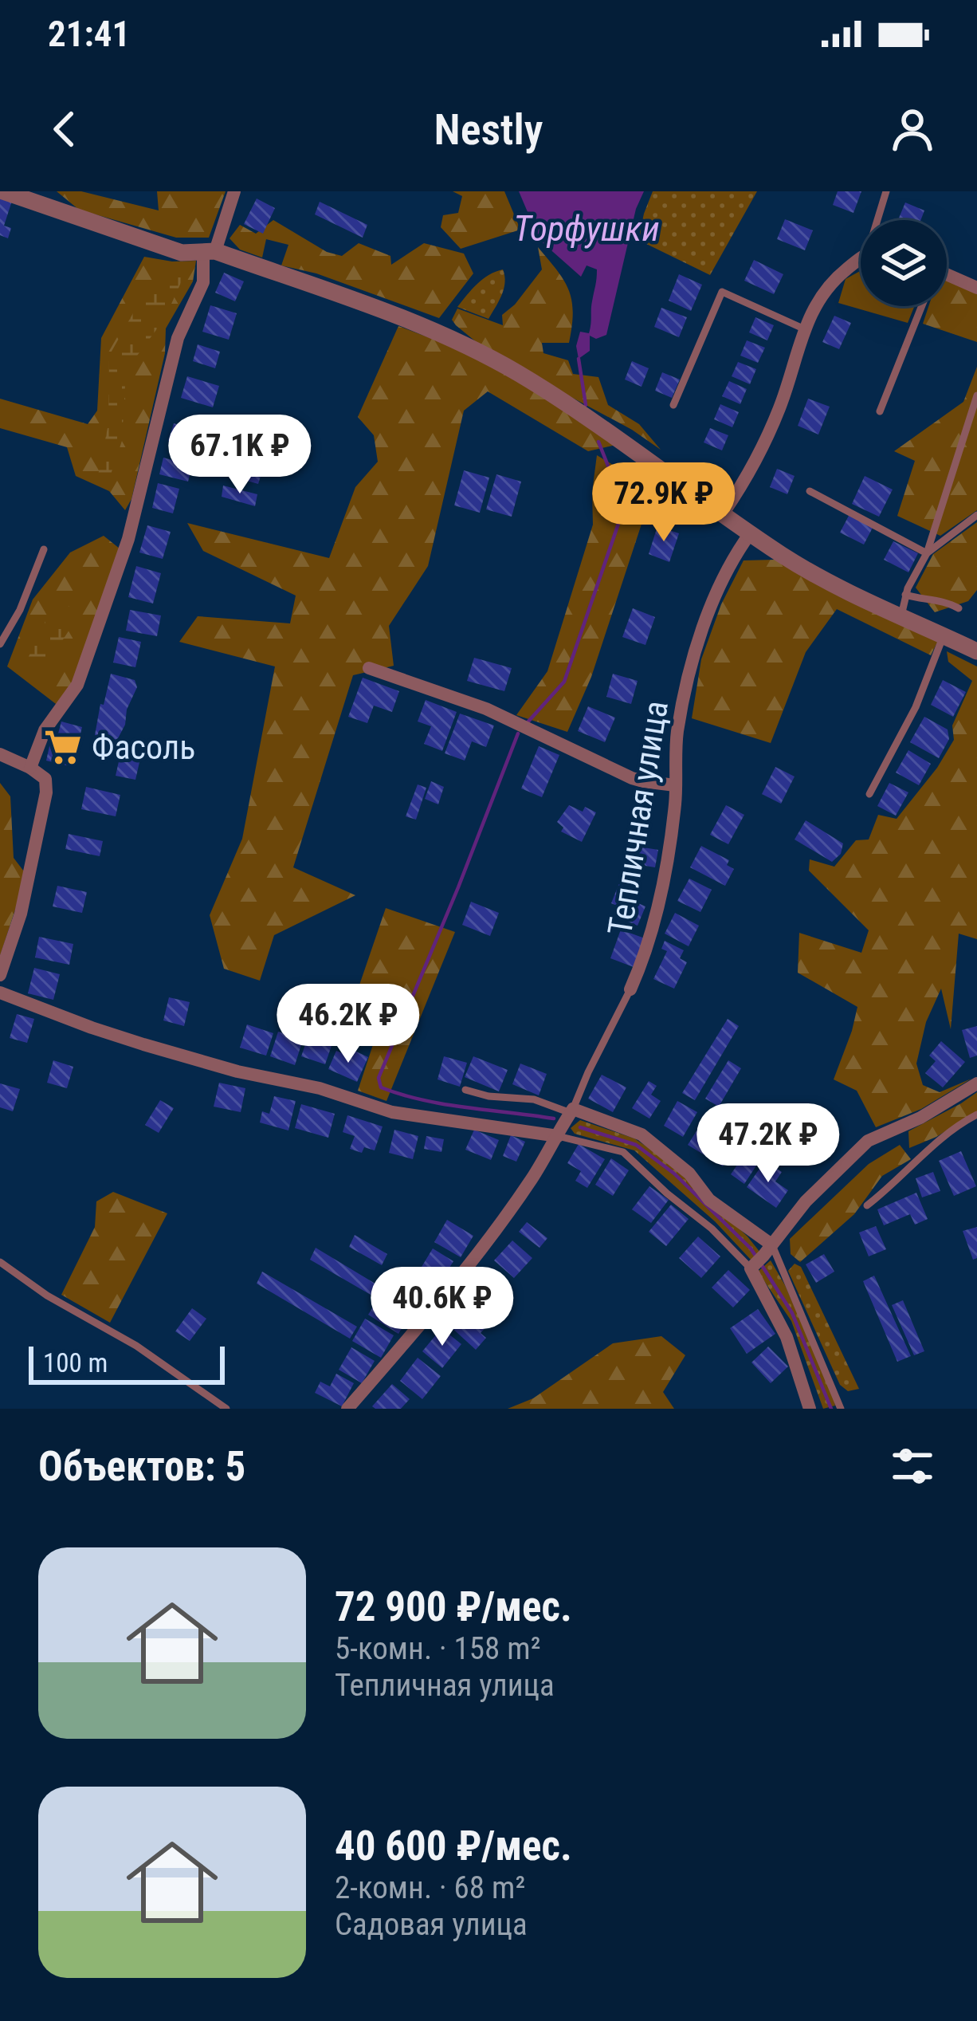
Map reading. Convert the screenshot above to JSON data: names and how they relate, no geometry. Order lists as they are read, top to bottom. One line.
{"streets":{"street":["Тепличная улица"]},"water":["Торфушки"],"places":{"supermarket":["Фасоль"]},"scale_bar":"100 m","page":{"status":"21:41","header":"Nestly","price":["67.1K ₽","72.9K ₽","46.2K ₽","47.2K ₽","40.6K ₽"],"scale":"100 m","heading":"Объектов: 5","list":[{"name":"72 900 ₽/мес.","note":"5-комн. · 158 m² · Тепличная улица"},{"name":"40 600 ₽/мес.","note":"2-комн. · 68 m² · Садовая улица"}]}}
